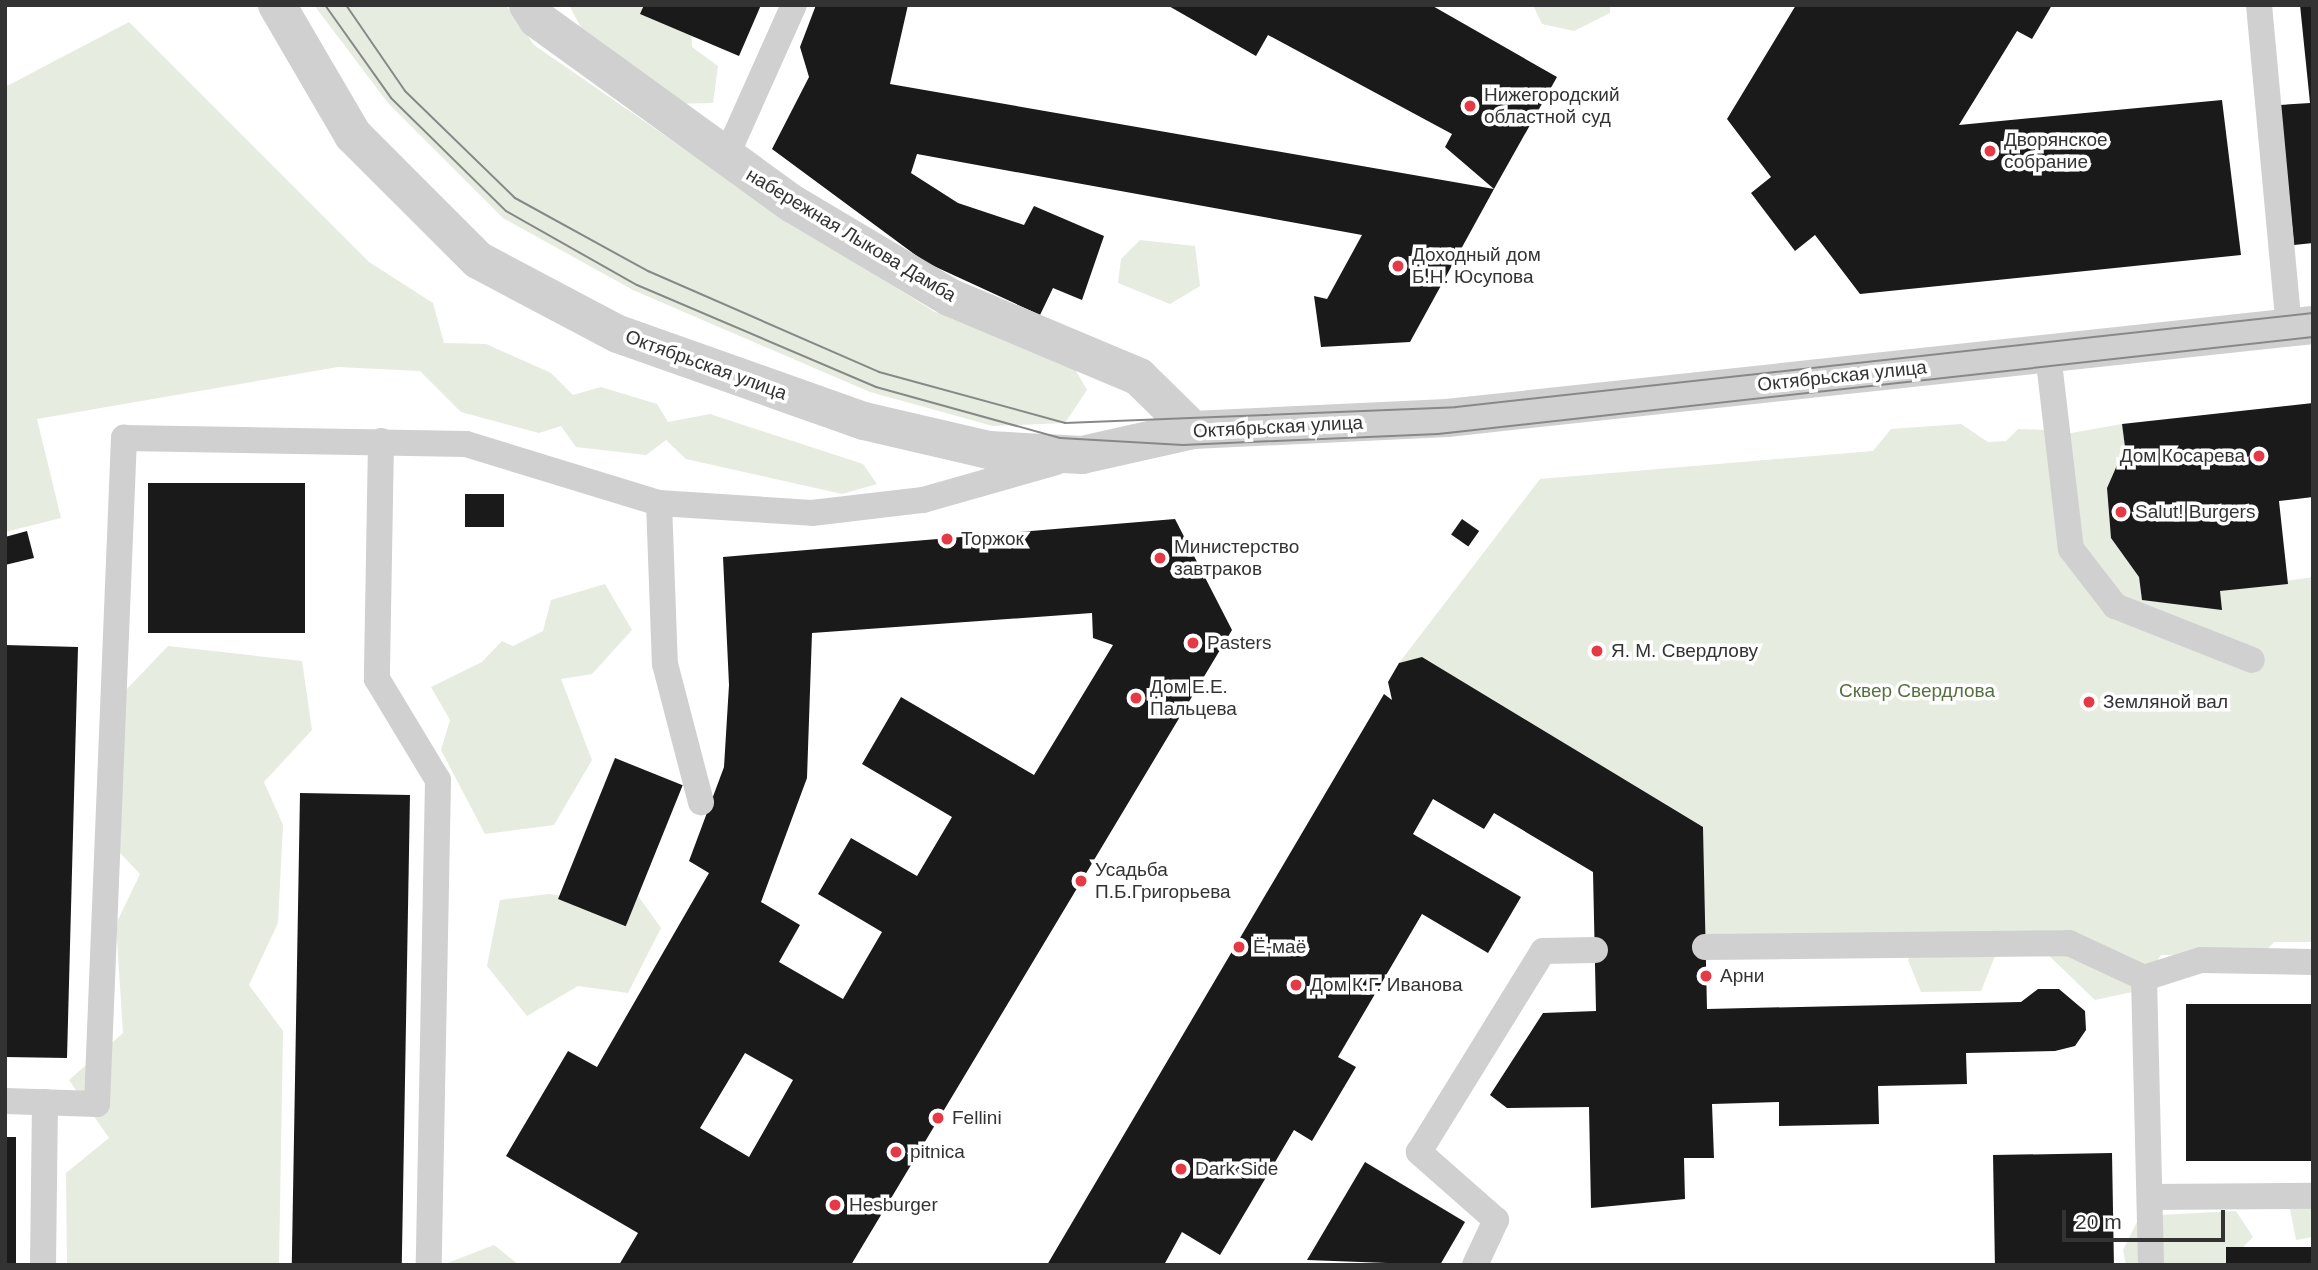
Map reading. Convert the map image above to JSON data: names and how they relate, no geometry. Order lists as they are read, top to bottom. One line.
{"streets":{"street":["набережная Лыкова Дамба","Октябрьская улица"]},"crossings":[["набережная Лыкова Дамба","Октябрьская улица"]],"parks":["Сквер Свердлова"],"places":["Нижегородский областной суд","Дворянское собрание","Доходный дом Б.Н. Юсупова","Дом Косарева","Salut! Burgers","Торжок","Министерство завтраков","Pasters","Я. М. Свердлову","Дом Е.Е. Пальцева","Земляной вал","Усадьба П.Б.Григорьева","Ё-маё","Арни","Дом К.Г. Иванова","Fellini","pitnica","Dark Side","Hesburger"],"scale_bar":"20 m"}
